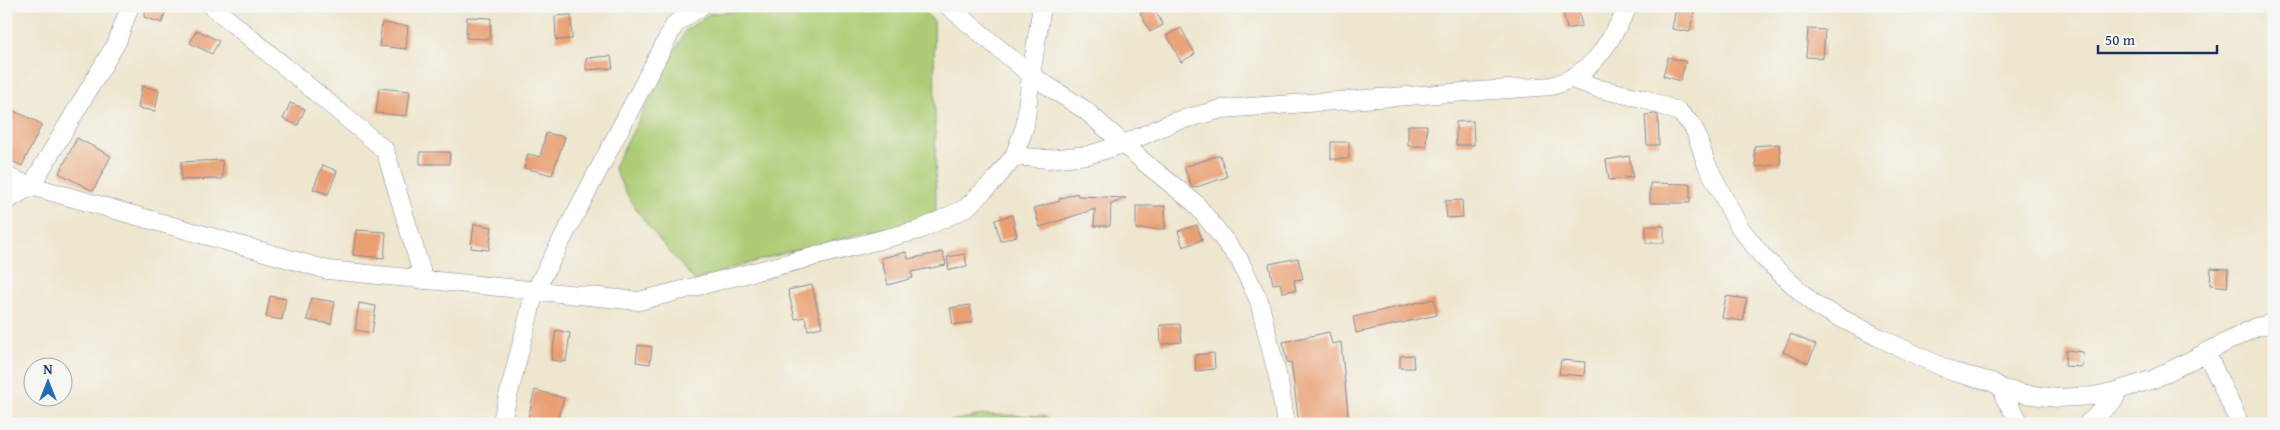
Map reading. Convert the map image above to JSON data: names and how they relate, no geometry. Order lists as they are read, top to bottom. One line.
{"scale_bar":"50 m","north":"top"}
